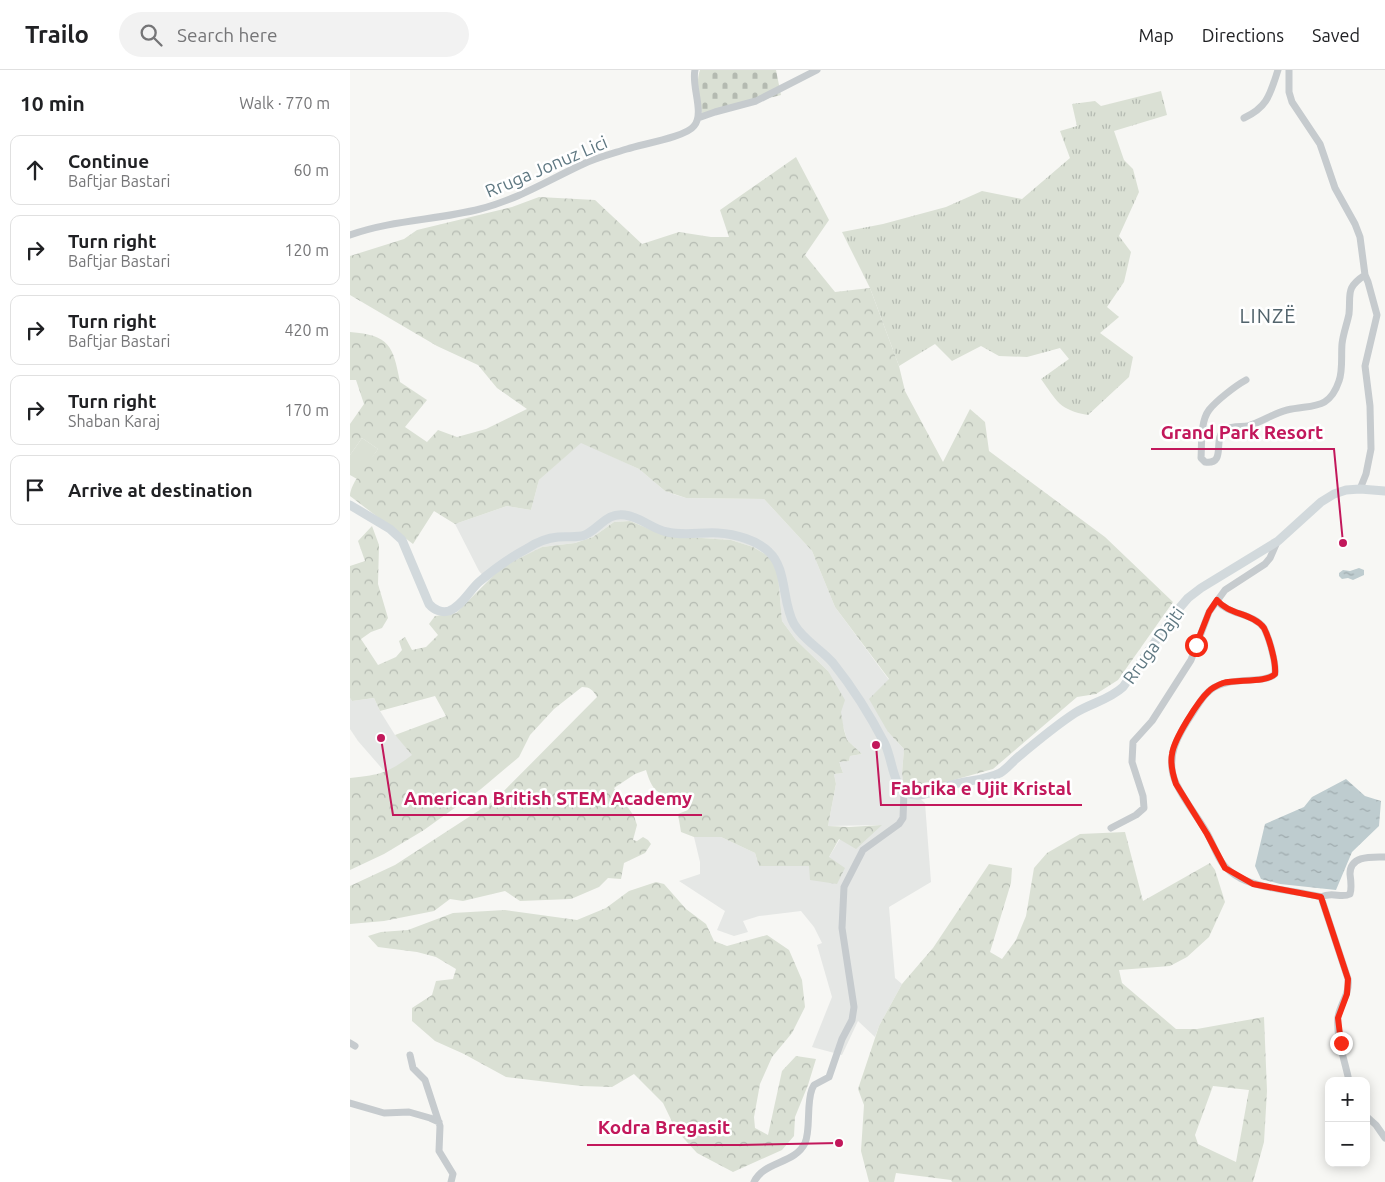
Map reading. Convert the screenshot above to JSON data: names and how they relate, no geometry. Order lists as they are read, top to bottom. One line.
{"streets":{"main road":["Rruga Dajti"],"street":["Rruga Jonuz Lici"]},"districts":["LINZË"],"places":["Grand Park Resort","American British STEM Academy","Fabrika e Ujit Kristal","Kodra Bregasit"],"page":{"header":"Trailo","search":"Search here","nav":["Map","Directions","Saved"],"heading":["10 min","Walk · 770 m"],"list":[["Continue","Baftjar Bastari","60 m"],["Turn right","Baftjar Bastari","120 m"],["Turn right","Baftjar Bastari","420 m"],["Turn right","Shaban Karaj","170 m"],"Arrive at destination"],"map_buttons":["+","−"]}}
